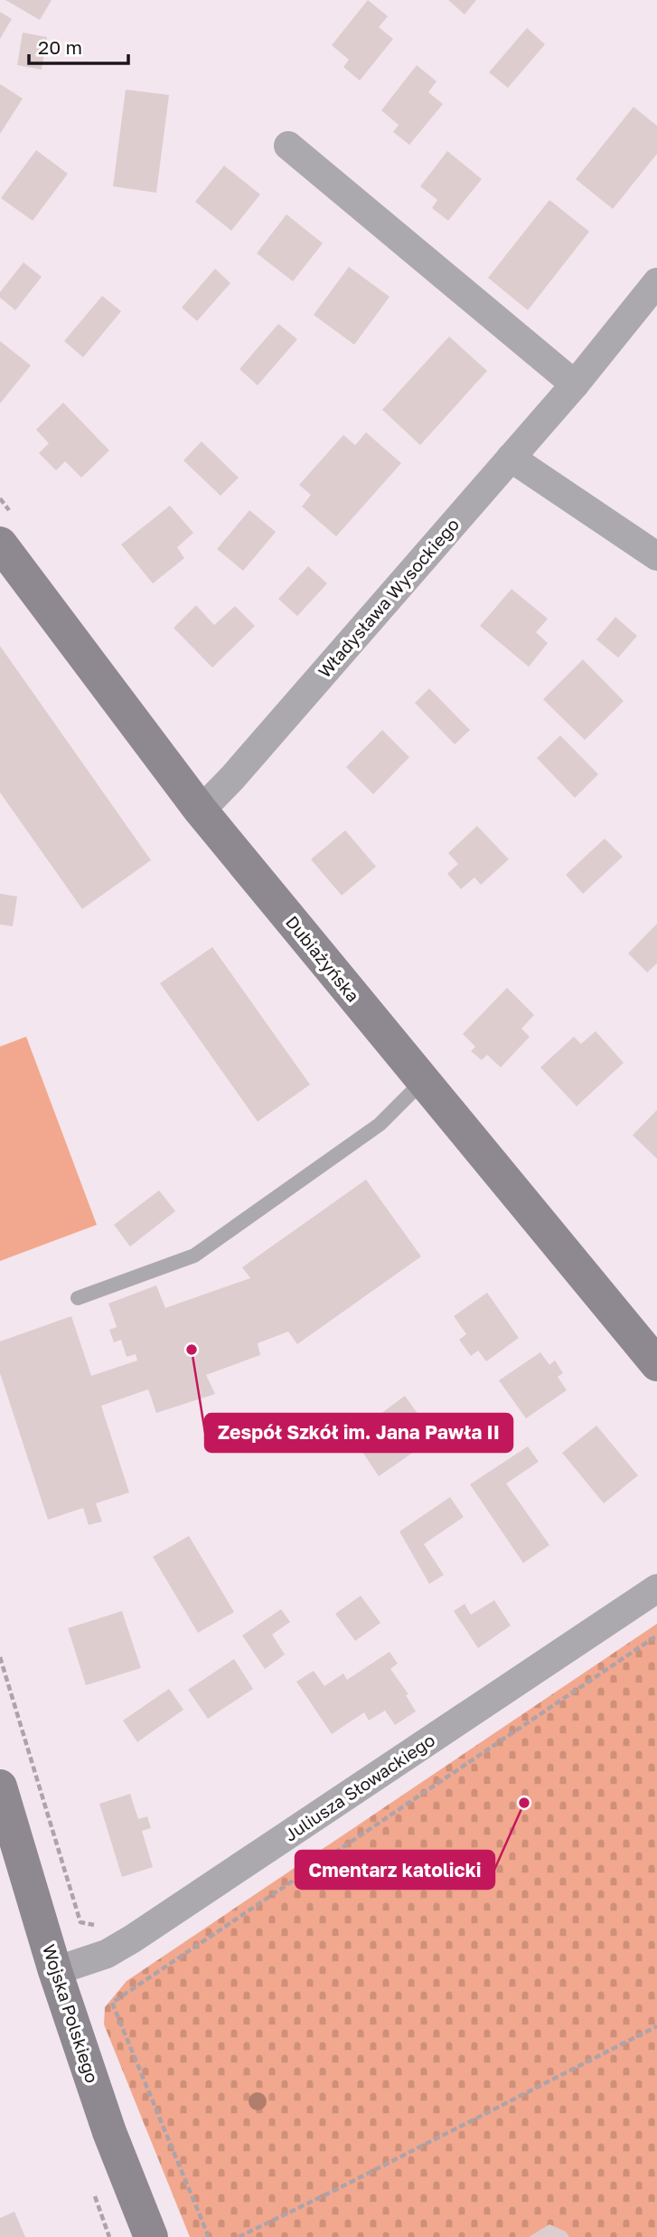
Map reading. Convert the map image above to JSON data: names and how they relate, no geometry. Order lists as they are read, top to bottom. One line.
{"streets":{"street":["Władysława Wysockiego","Dubiażyńska","Juliusza Słowackiego","Wojska Polskiego"]},"crossings":[["Władysława Wysockiego","Dubiażyńska"],["Juliusza Słowackiego","Wojska Polskiego"]],"places":["Zespół Szkół im. Jana Pawła II","Cmentarz katolicki"],"scale_bar":"20 m"}
